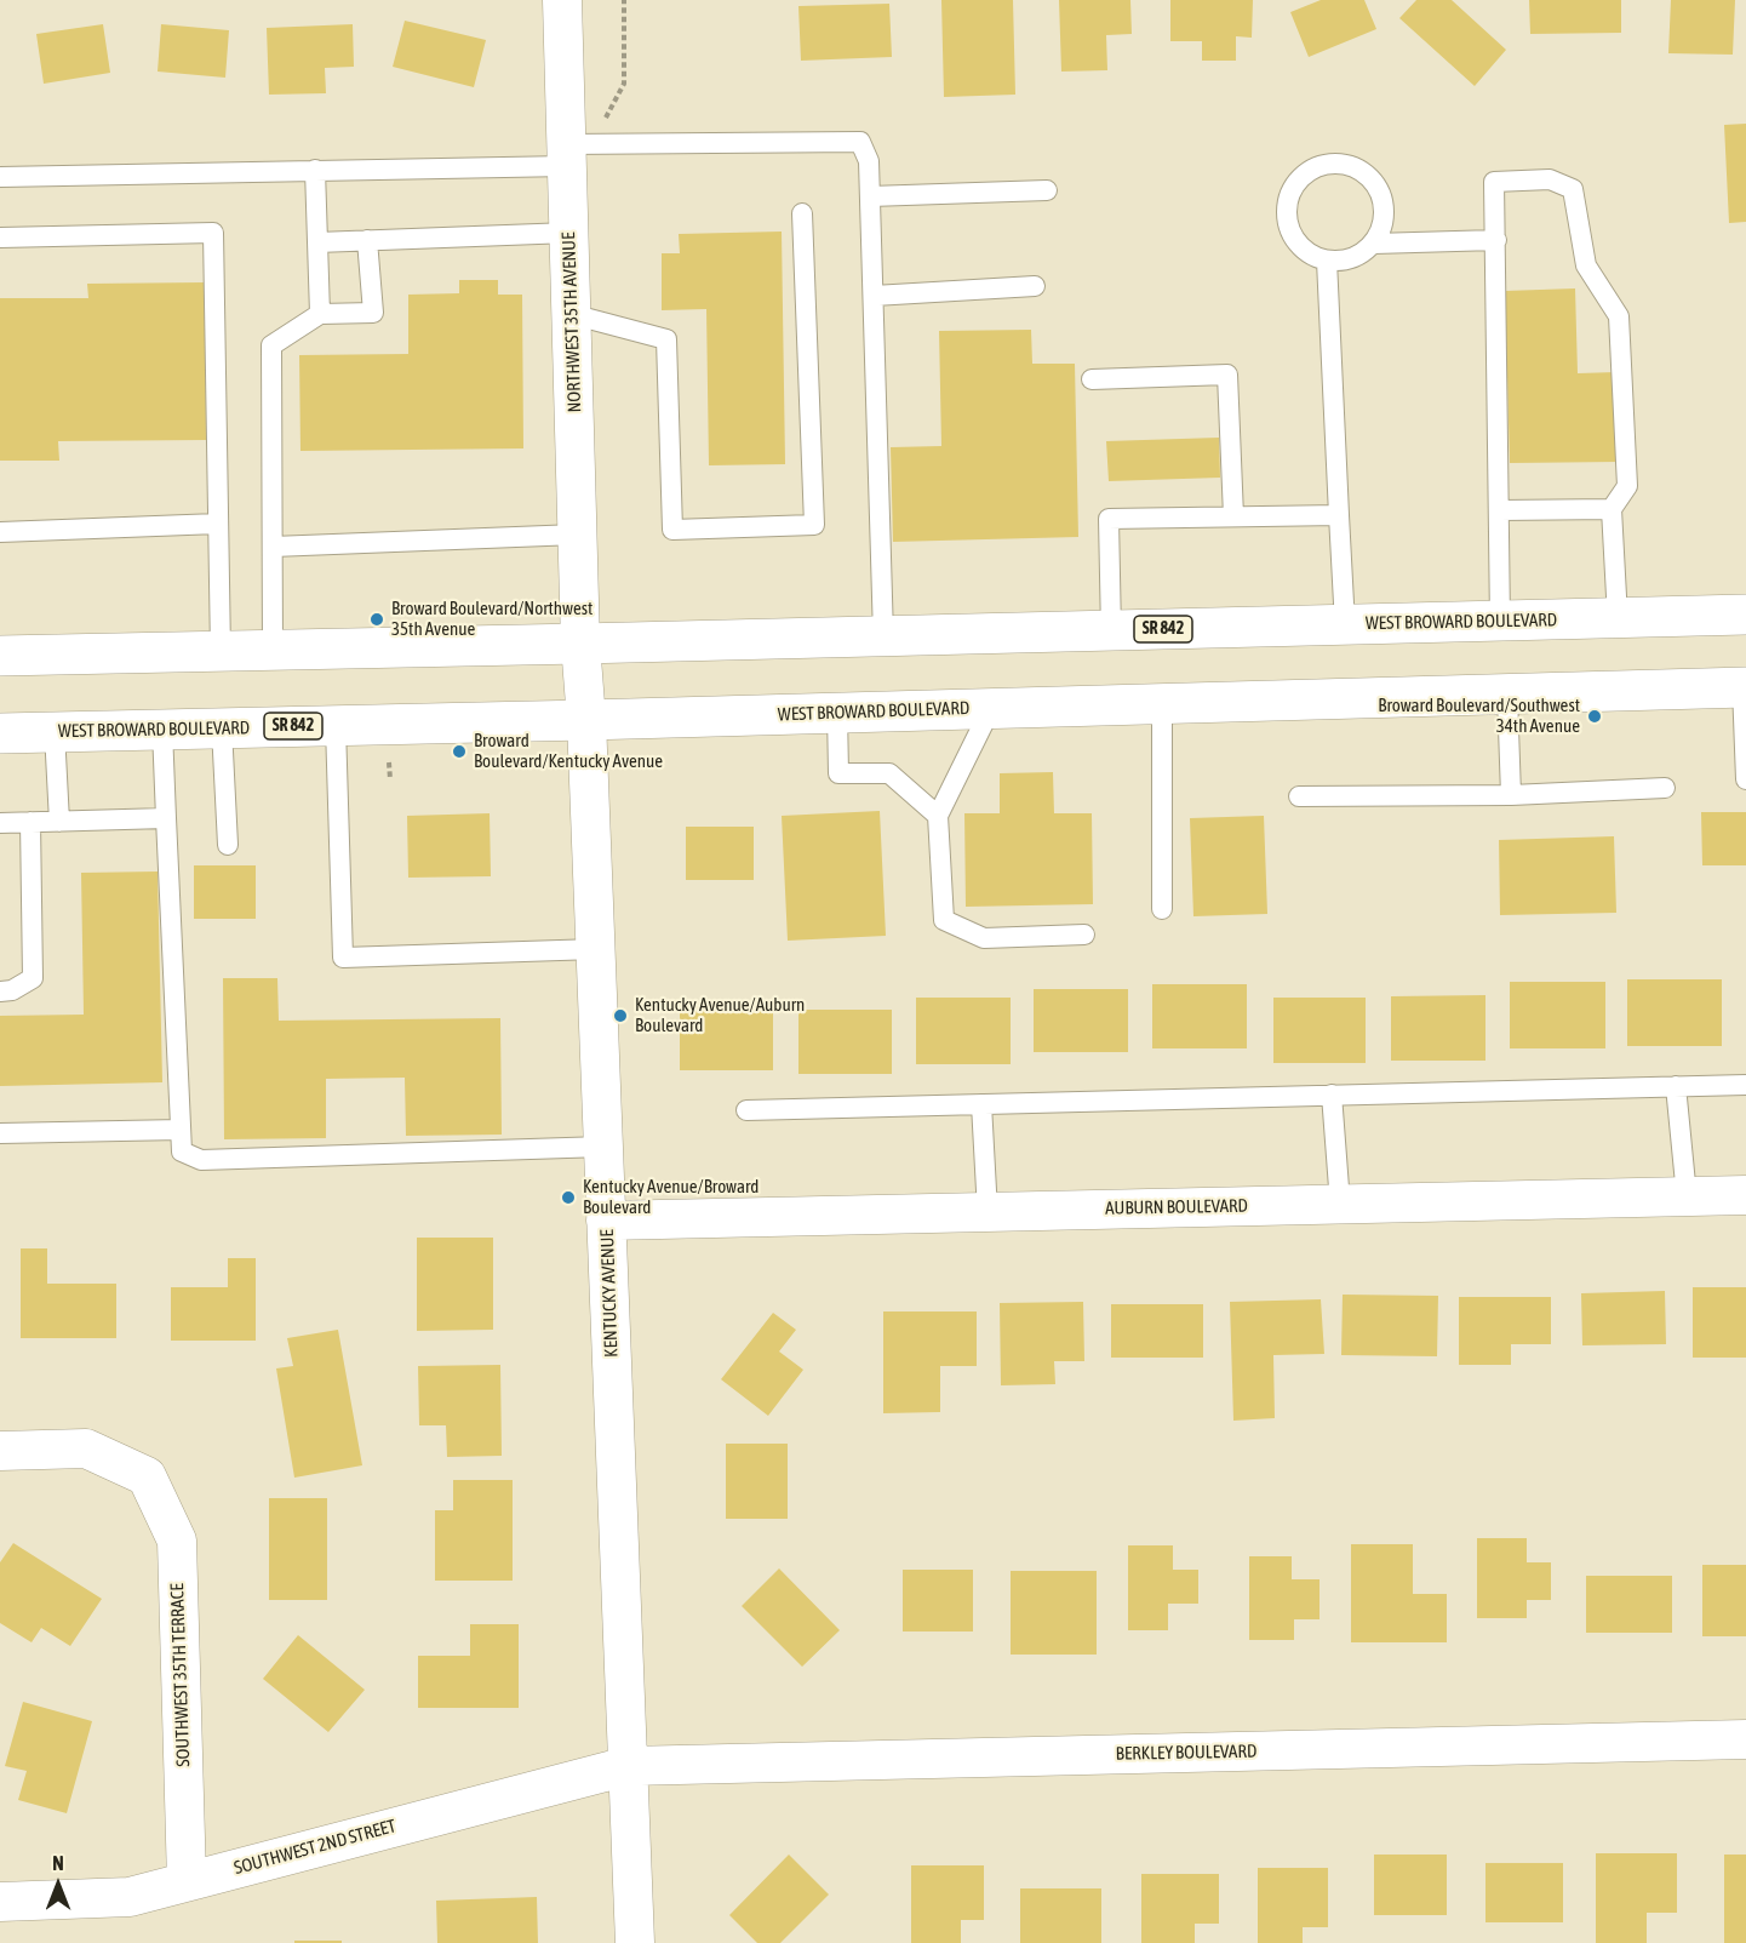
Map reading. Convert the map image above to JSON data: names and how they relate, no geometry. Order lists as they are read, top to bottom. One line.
{"streets":{"main road":["WEST BROWARD BOULEVARD","SR 842"],"street":["NORTHWEST 35TH AVENUE","AUBURN BOULEVARD","KENTUCKY AVENUE","SOUTHWEST 35TH TERRACE","BERKLEY BOULEVARD","SOUTHWEST 2ND STREET"]},"crossings":[["NORTHWEST 35TH AVENUE","WEST BROWARD BOULEVARD"],["NORTHWEST 35TH AVENUE","KENTUCKY AVENUE"],["WEST BROWARD BOULEVARD","KENTUCKY AVENUE"],["AUBURN BOULEVARD","KENTUCKY AVENUE"],["KENTUCKY AVENUE","BERKLEY BOULEVARD"],["KENTUCKY AVENUE","SOUTHWEST 2ND STREET"],["SOUTHWEST 35TH TERRACE","SOUTHWEST 2ND STREET"],["BERKLEY BOULEVARD","SOUTHWEST 2ND STREET"]],"places":["Broward Boulevard/Northwest 35th Avenue","Broward Boulevard/Southwest 34th Avenue","Broward Boulevard/Kentucky Avenue","Kentucky Avenue/Auburn Boulevard","Kentucky Avenue/Broward Boulevard"],"north":"top"}
